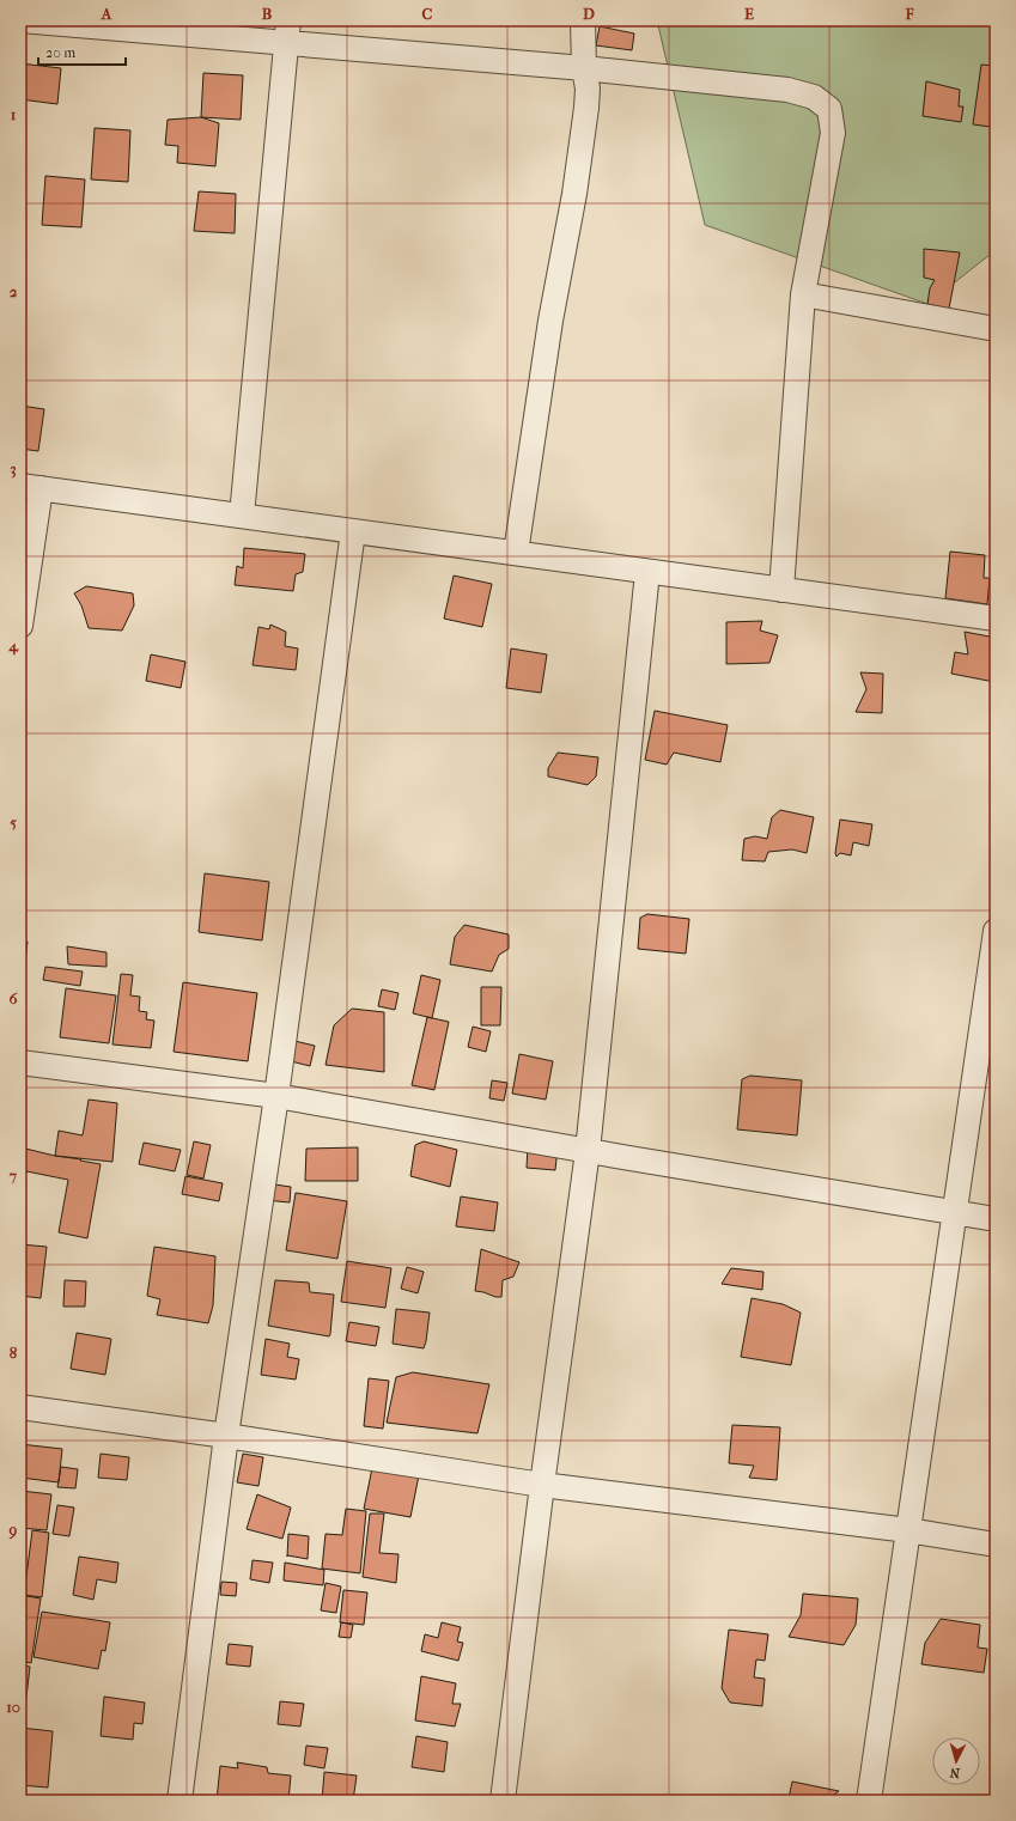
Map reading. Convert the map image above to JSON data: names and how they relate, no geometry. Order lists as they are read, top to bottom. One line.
{"scale_bar":"20 m","north":"bottom","grid":{"columns":["A","B","C","D","E","F"],"rows":["1","2","3","4","5","6","7","8","9","10"]}}
